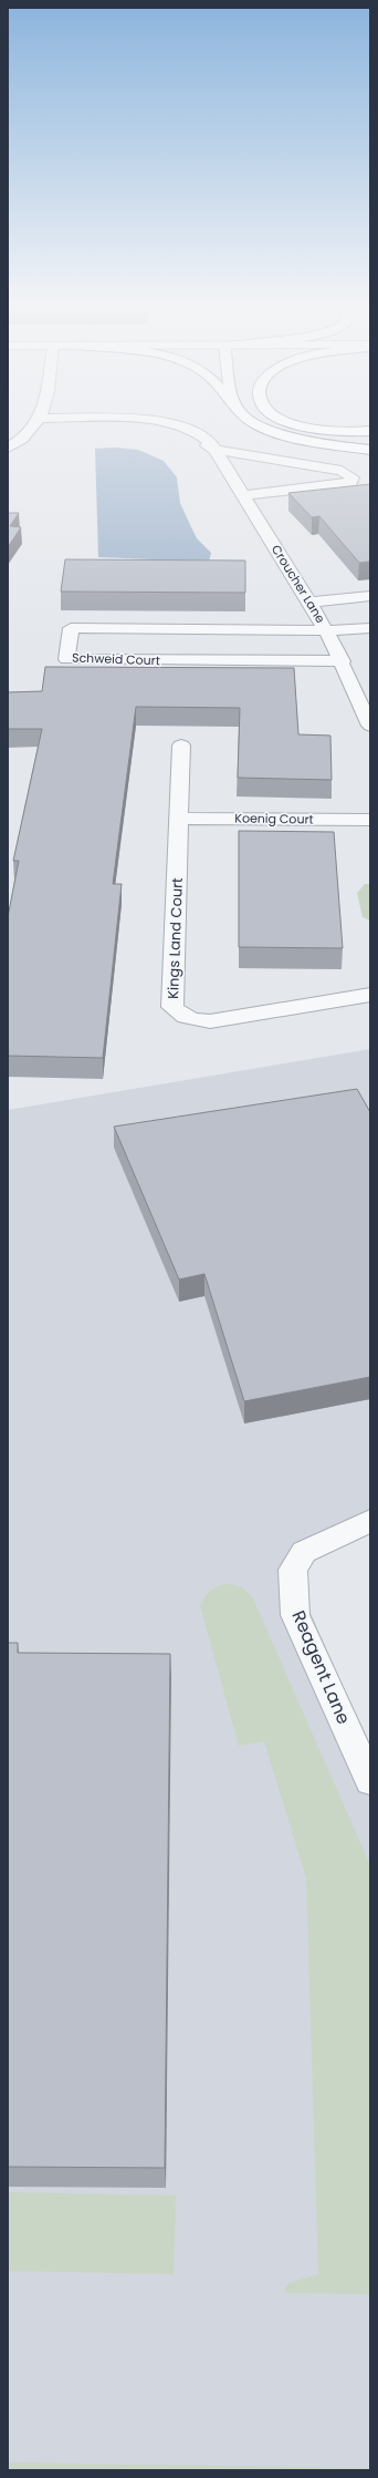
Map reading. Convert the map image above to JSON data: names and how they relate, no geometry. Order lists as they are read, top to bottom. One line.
{"streets":{"street":["Croucher Lane","Schweid Court","Koenig Court","Kings Land Court","Reagent Lane"]},"crossings":[["Croucher Lane","Schweid Court"],["Koenig Court","Kings Land Court"]]}
